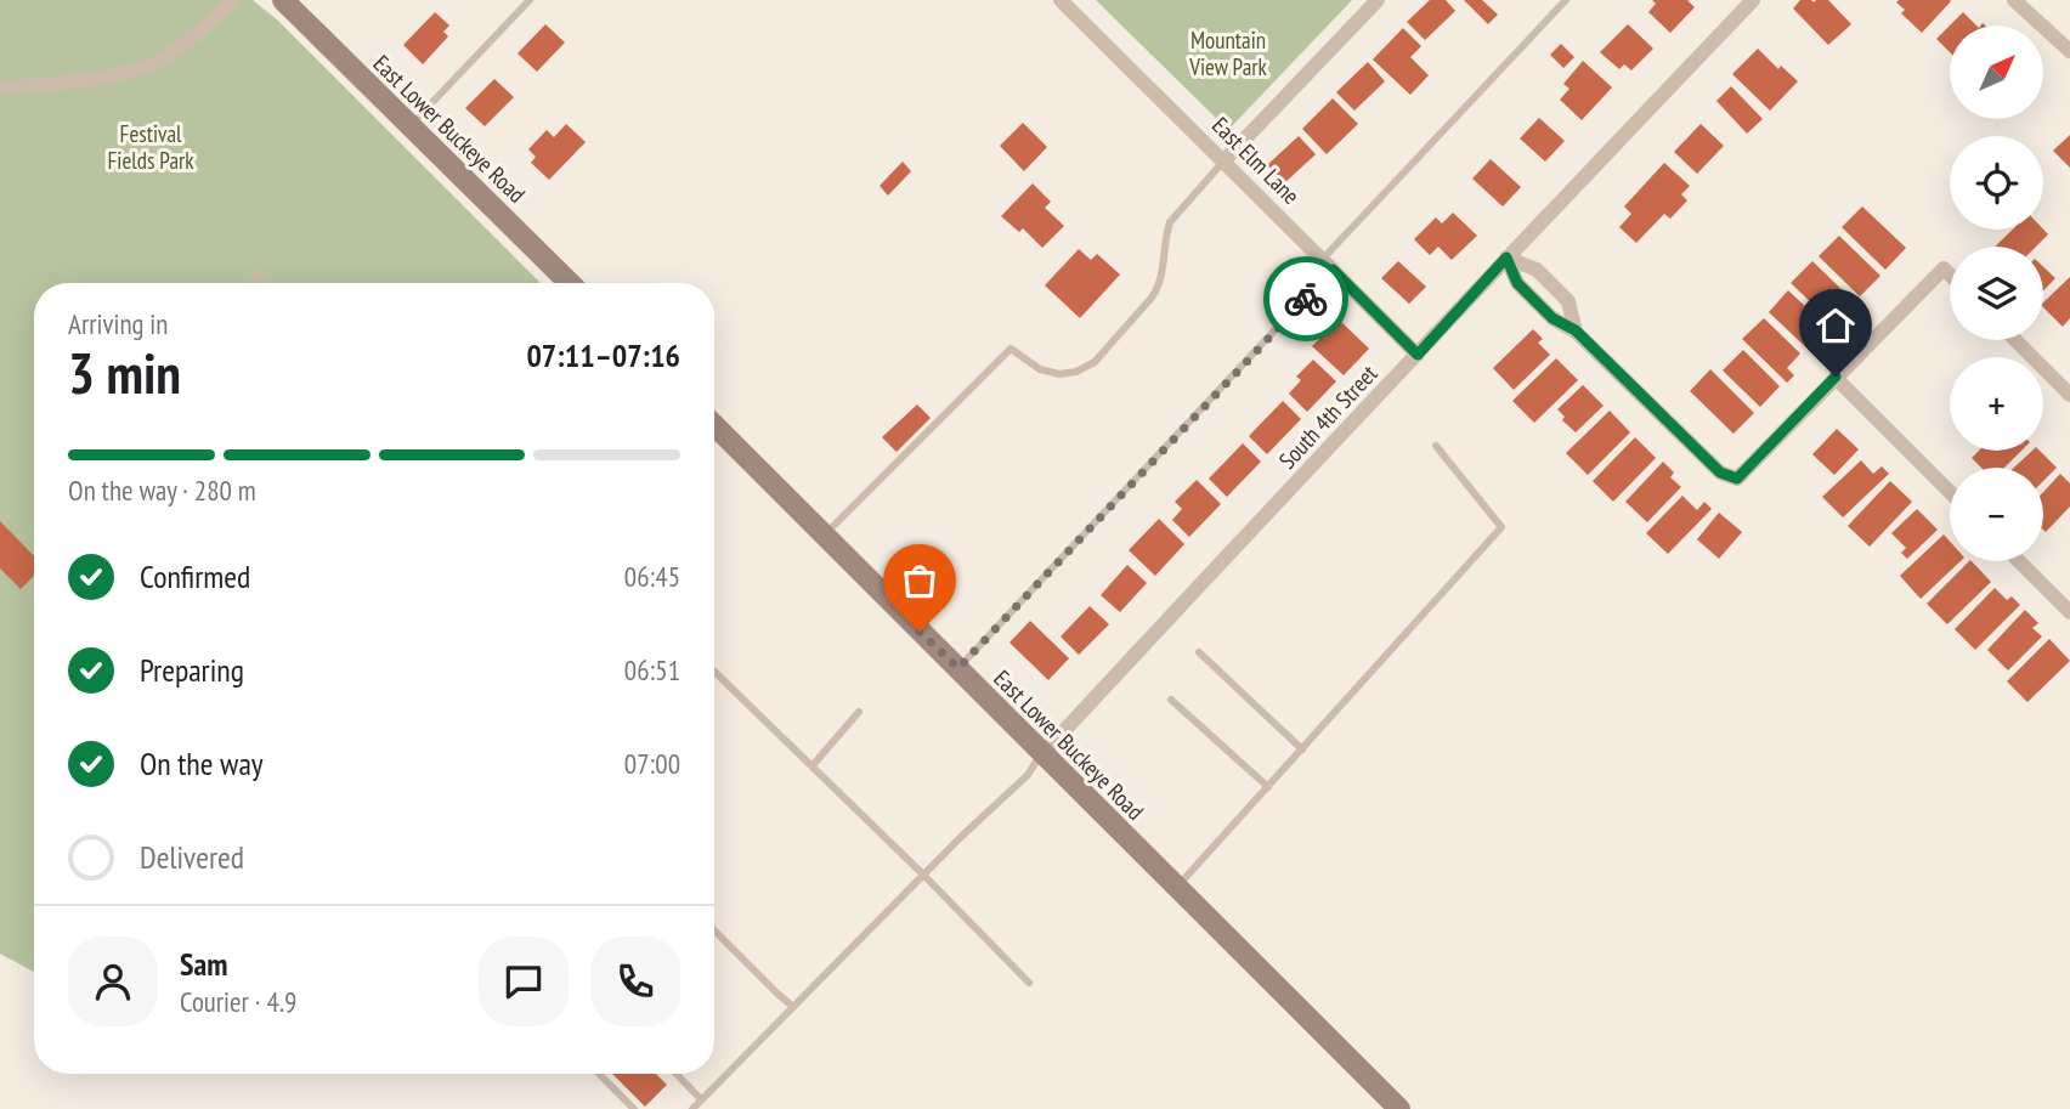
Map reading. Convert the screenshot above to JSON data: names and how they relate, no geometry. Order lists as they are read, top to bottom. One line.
{"streets":{"main road":["East Lower Buckeye Road"],"street":["East Elm Lane","South 4th Street"]},"crossings":[["East Lower Buckeye Road","South 4th Street"],["East Elm Lane","South 4th Street"]],"parks":["Mountain View Park","Festival Fields Park"],"north":"top right","page":{"map_buttons":["+","−"],"heading":["3 min","Arriving in","07:11–07:16"],"panel":["Sam","Courier · 4.9"],"bar":"On the way · 280 m","list":[["Confirmed","06:45"],["Preparing","06:51"],["On the way","07:00"],"Delivered"]}}
